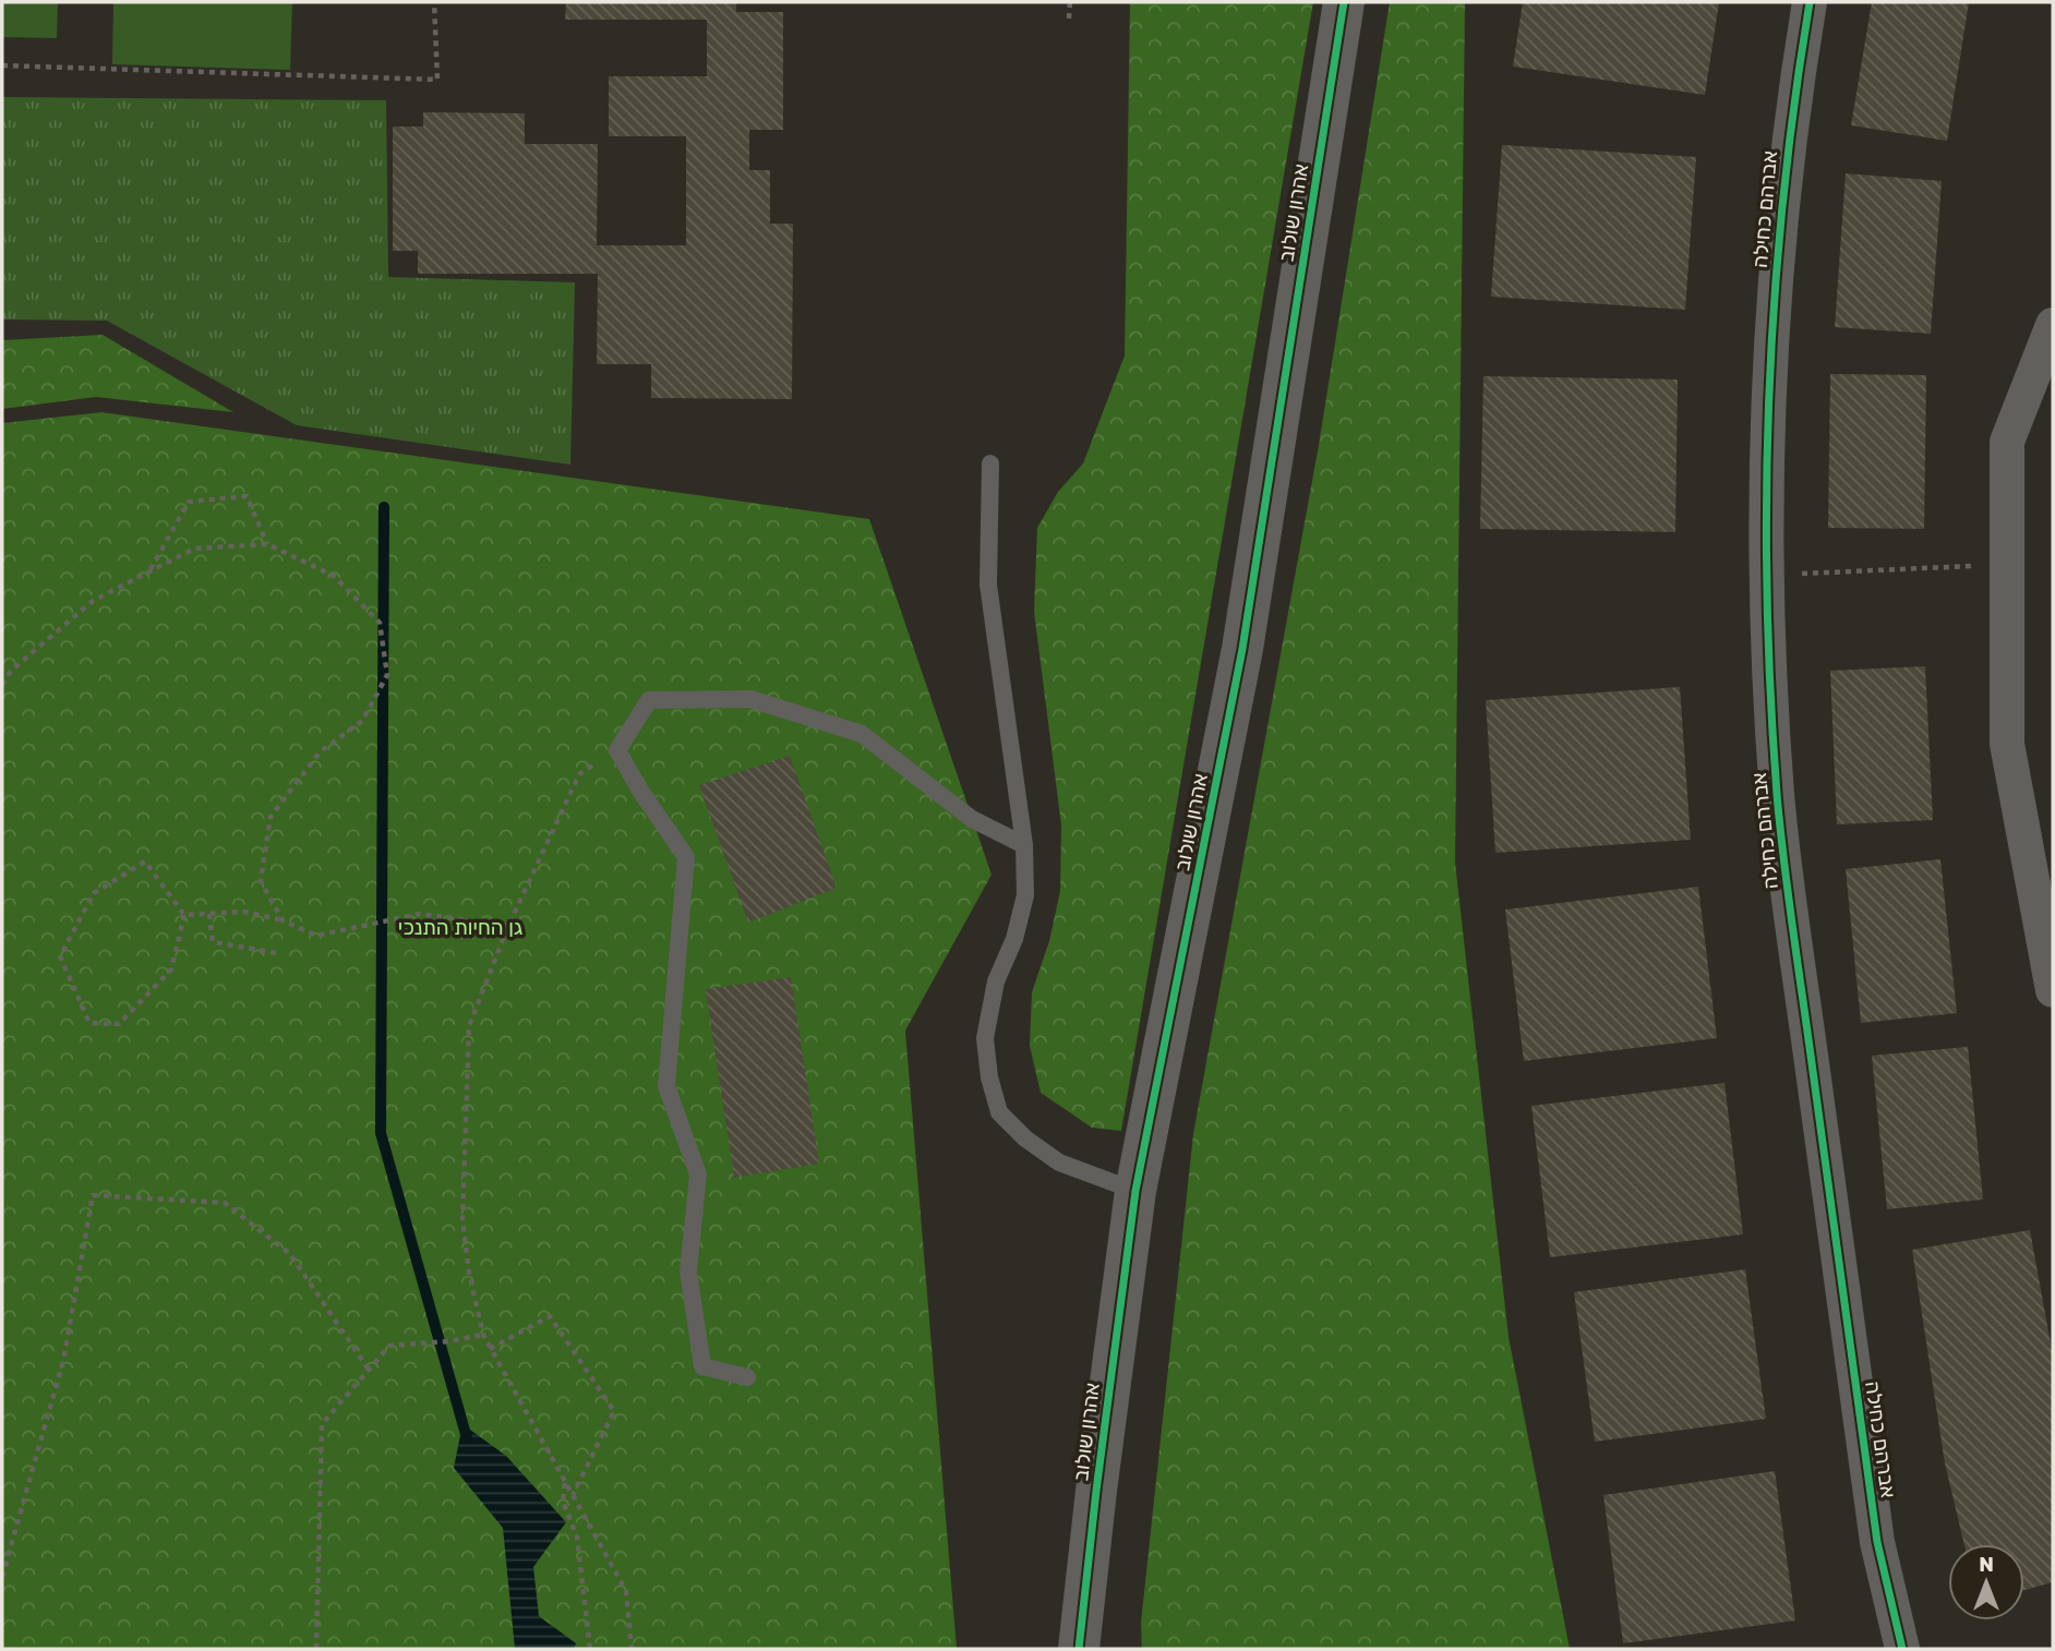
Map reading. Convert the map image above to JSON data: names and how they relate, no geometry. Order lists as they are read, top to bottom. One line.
{"streets":{"street":["אברהם כחילה","אהרון שולוב"]},"parks":["גן החיות התנכי"],"north":"top"}
